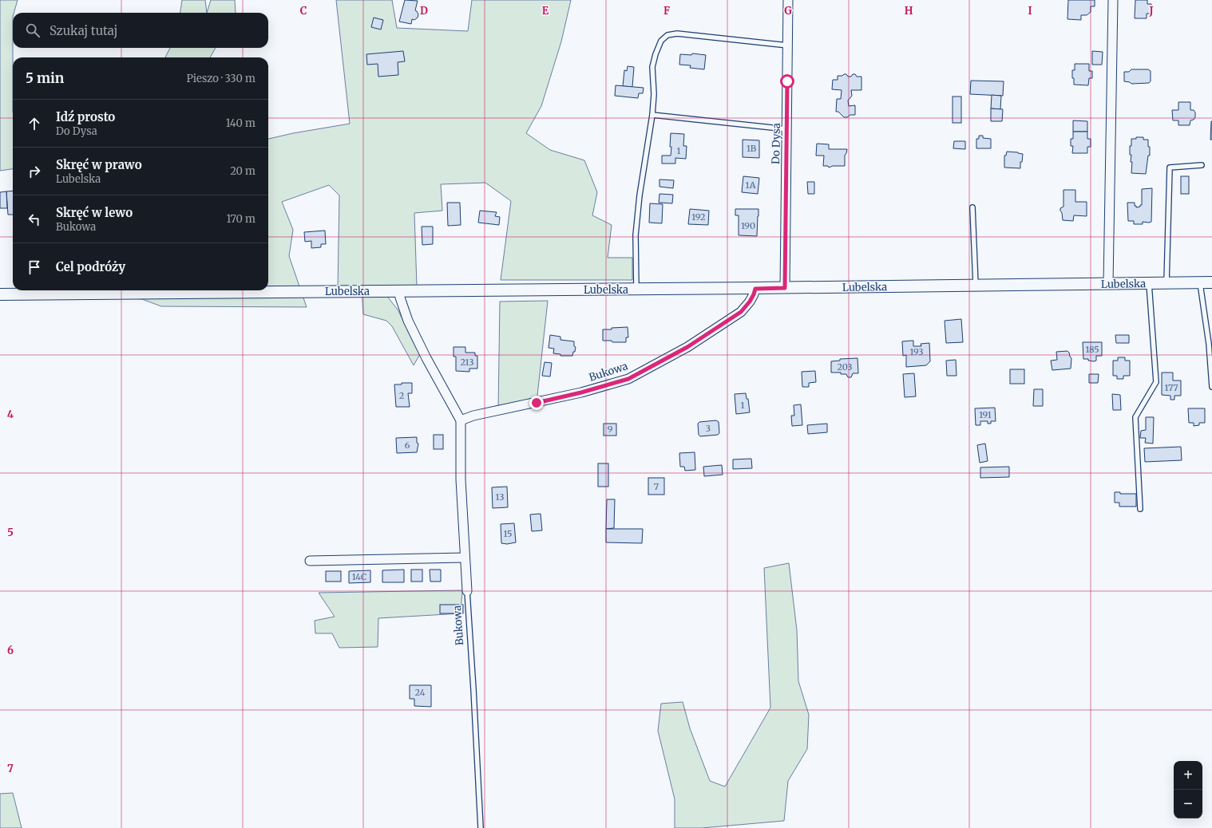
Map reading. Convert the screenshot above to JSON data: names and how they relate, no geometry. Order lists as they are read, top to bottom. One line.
{"streets":{"street":["Do Dysa","Lubelska","Bukowa"]},"crossings":[["Do Dysa","Lubelska"],["Lubelska","Bukowa"]],"house_numbers":["1B","1","1A","192","190","185","193","213","203","177","2","1","191","3","9","6","7","13","15","14C","24"],"page":{"search":"Szukaj tutaj","heading":["5 min","Pieszo · 330 m"],"list":[["Idź prosto","Do Dysa","140 m"],["Skręć w prawo","Lubelska","20 m"],["Skręć w lewo","Bukowa","170 m"],"Cel podróży"],"map_buttons":["+","−"]},"grid":{"columns":["C","D","E","F","G","H","I","J"],"rows":["4","5","6","7"]}}
